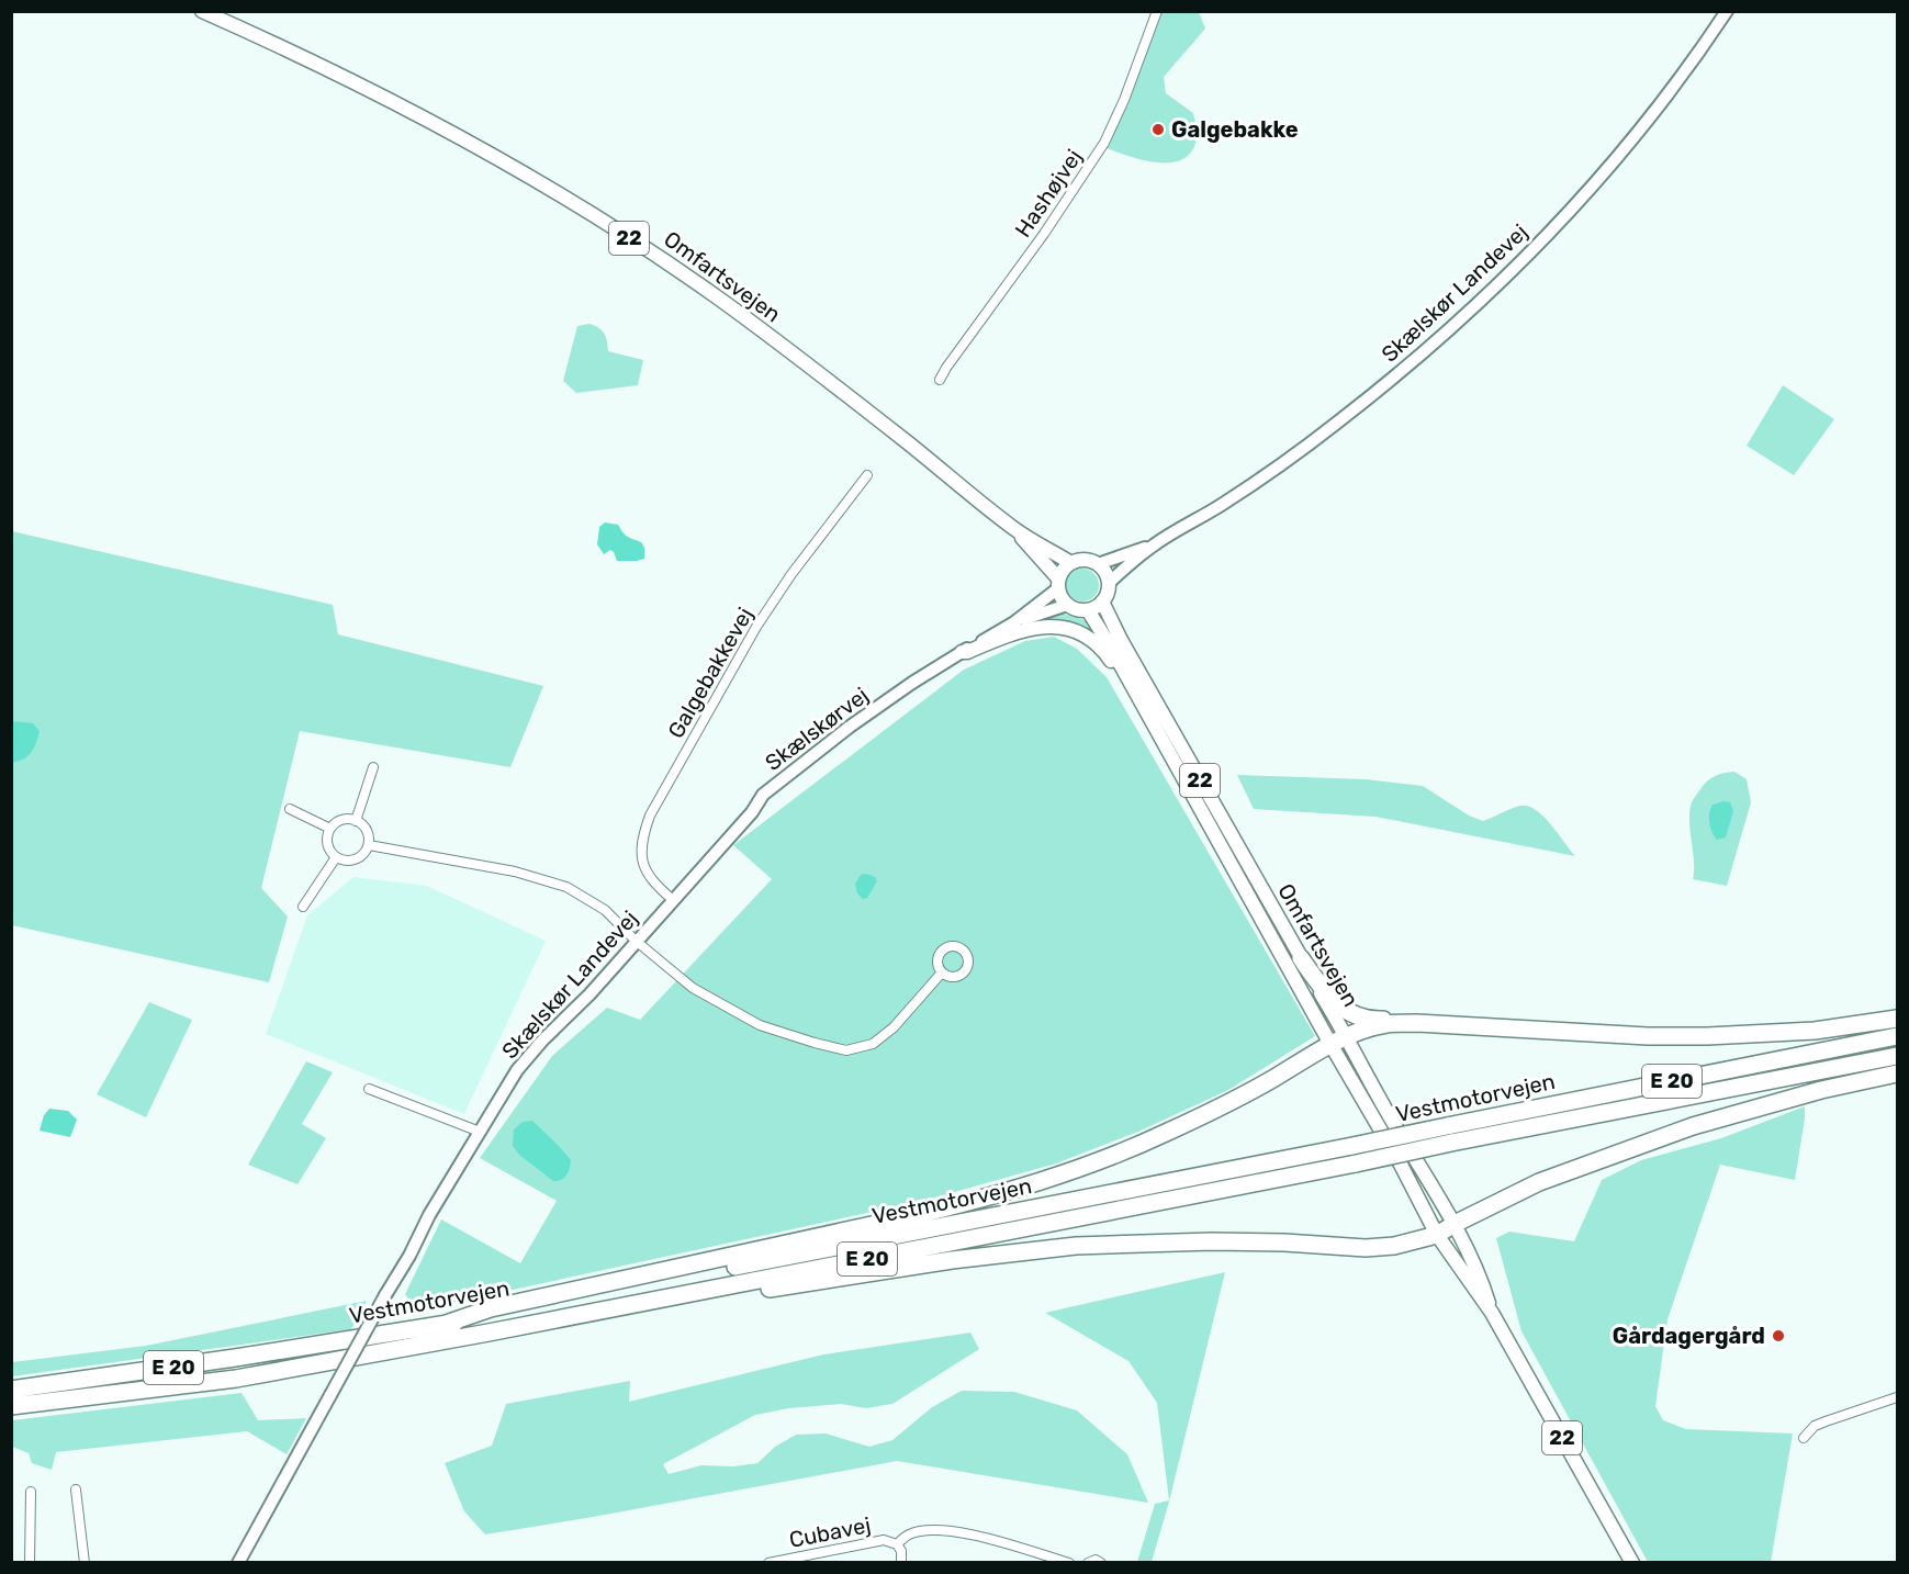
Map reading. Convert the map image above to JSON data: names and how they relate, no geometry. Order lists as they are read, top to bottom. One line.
{"streets":{"highway":["E 20","Vestmotorvejen"],"main road":["22","Omfartsvejen"],"street":["Hashøjvej","Skælskør Landevej","Galgebakkevej","Skælskørvej","Cubavej"]},"crossings":[["22","Omfartsvejen"],["22","Skælskør Landevej"],["22","Skælskørvej"],["Omfartsvejen","Skælskør Landevej"],["Omfartsvejen","Skælskørvej"],["Skælskør Landevej","Galgebakkevej"],["Skælskør Landevej","Skælskørvej"],["Galgebakkevej","Skælskørvej"]],"places":["Galgebakke","Gårdagergård"]}
